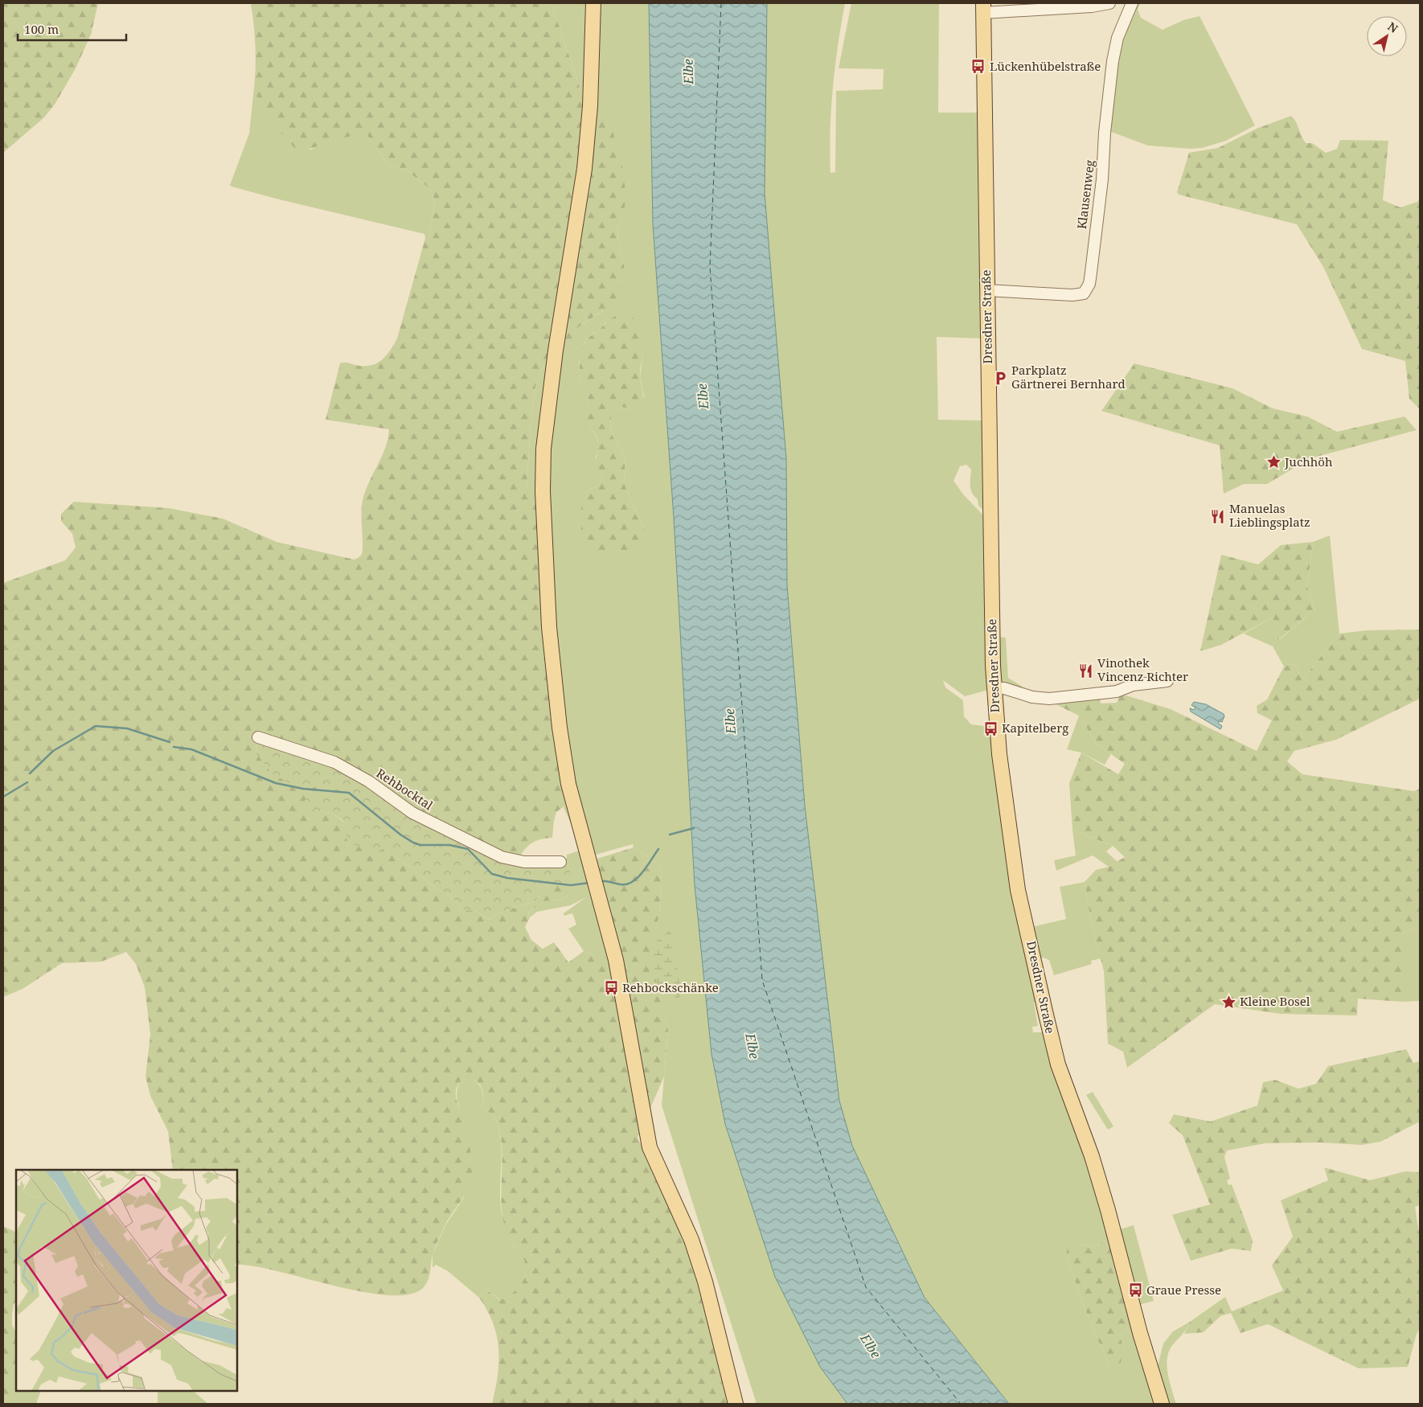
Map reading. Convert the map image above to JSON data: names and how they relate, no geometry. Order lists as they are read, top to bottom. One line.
{"streets":{"main road":["Dresdner Straße"],"street":["Klausenweg","Rehbocktal"]},"crossings":[["Klausenweg","Dresdner Straße"]],"water":["Elbe"],"places":{"bus stop":["Lückenhübelstraße","Kapitelberg","Rehbockschänke","Graue Presse"],"parking":["Parkplatz Gärtnerei Bernhard"],"place":["Juchhöh","Kleine Bosel"],"restaurant":["Manuelas Lieblingsplatz","Vinothek Vincenz Richter"]},"scale_bar":"100 m","north":"top right"}
